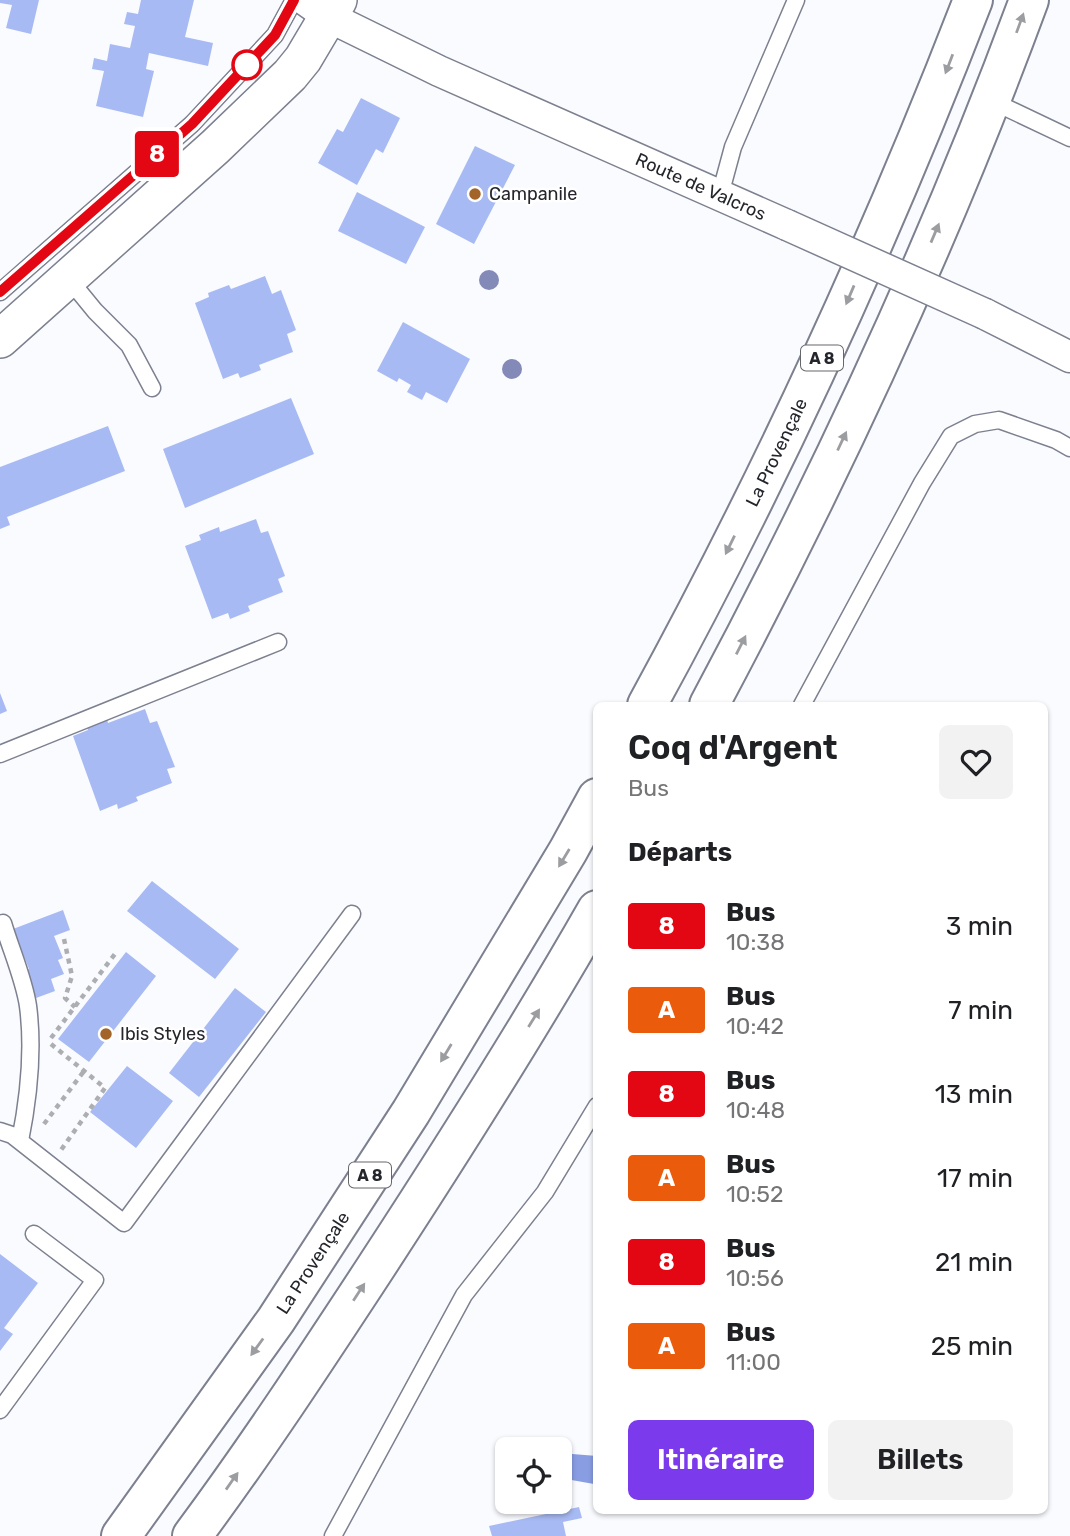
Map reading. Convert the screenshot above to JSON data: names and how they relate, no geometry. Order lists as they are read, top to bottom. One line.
{"streets":{"highway":["A 8","La Provençale"],"street":["Route de Valcros"]},"places":["Campanile","Ibis Styles"],"lines":["bus line 8"],"page":{"on_map":"8","heading":[["Coq d'Argent","Bus"],"Départs"],"list":[{"mark":"8","name":"Bus","note":"10:38","value":"3 min"},{"mark":"A","name":"Bus","note":"10:42","value":"7 min"},{"mark":"8","name":"Bus","note":"10:48","value":"13 min"},{"mark":"A","name":"Bus","note":"10:52","value":"17 min"},{"mark":"8","name":"Bus","note":"10:56","value":"21 min"},{"mark":"A","name":"Bus","note":"11:00","value":"25 min"}],"buttons":["Itinéraire","Billets"]}}
